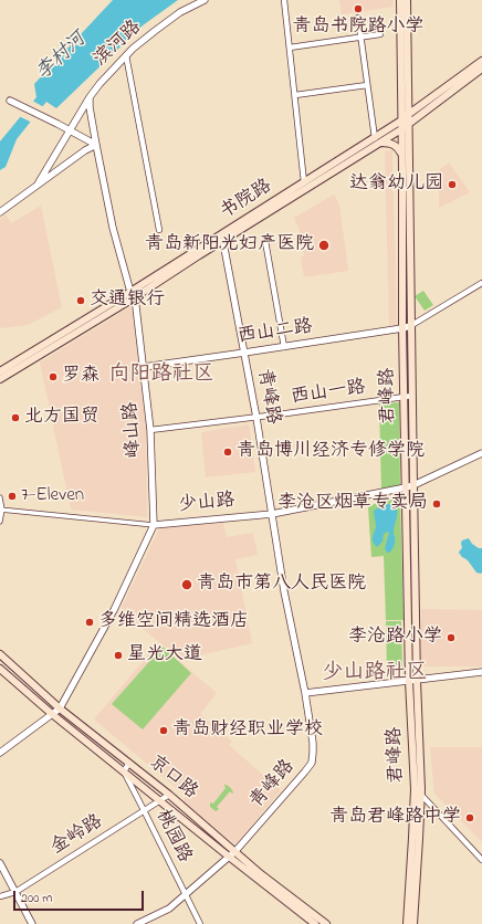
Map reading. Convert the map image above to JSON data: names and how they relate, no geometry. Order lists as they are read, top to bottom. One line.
{"streets":{"main road":["书院路","君峰路","京口路"],"street":["滨河路","西山二路","西山一路","青峰路","峰山路","少山路","金岭路","桃园路"]},"crossings":[["滨河路","峰山路"],["书院路","君峰路"],["书院路","青峰路"],["书院路","峰山路"],["西山二路","君峰路"],["西山二路","青峰路"],["西山二路","峰山路"],["西山一路","君峰路"],["西山一路","青峰路"],["西山一路","峰山路"],["君峰路","少山路"],["青峰路","少山路"],["青峰路","京口路"],["青峰路","桃园路"],["峰山路","少山路"],["峰山路","京口路"],["京口路","金岭路"],["京口路","桃园路"],["金岭路","桃园路"]],"districts":["向阳路社区","少山路社区"],"water":["李村河"],"places":["青岛书院路小学","达翁幼儿园","青岛新阳光妇产医院","交通银行","罗森","北方国贸","青岛博川经济专修学院","7-Eleven","李沧区烟草专卖局","青岛市第八人民医院","多维空间精选酒店","李沧路小学","星光大道","青岛财经职业学校","青岛君峰路中学"],"scale_bar":"200 m"}
